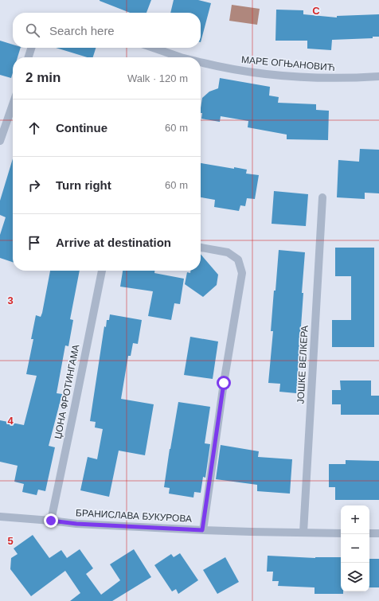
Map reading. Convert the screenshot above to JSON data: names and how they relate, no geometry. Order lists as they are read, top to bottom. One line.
{"streets":{"street":["МАРЕ ОГЊАНОВИЋ","ЈОШКЕ ВЕЛКЕРА","ЏОНА ФРОТИНГАМА","БРАНИСЛАВА БУКУРОВА"]},"crossings":[["ЈОШКЕ ВЕЛКЕРА","БРАНИСЛАВА БУКУРОВА"],["ЏОНА ФРОТИНГАМА","БРАНИСЛАВА БУКУРОВА"]],"page":{"search":"Search here","heading":["2 min","Walk · 120 m"],"list":[["Continue","60 m"],["Turn right","60 m"],"Arrive at destination"],"map_buttons":["+","−"]},"grid":{"columns":["C"],"rows":["3","4","5"]}}
